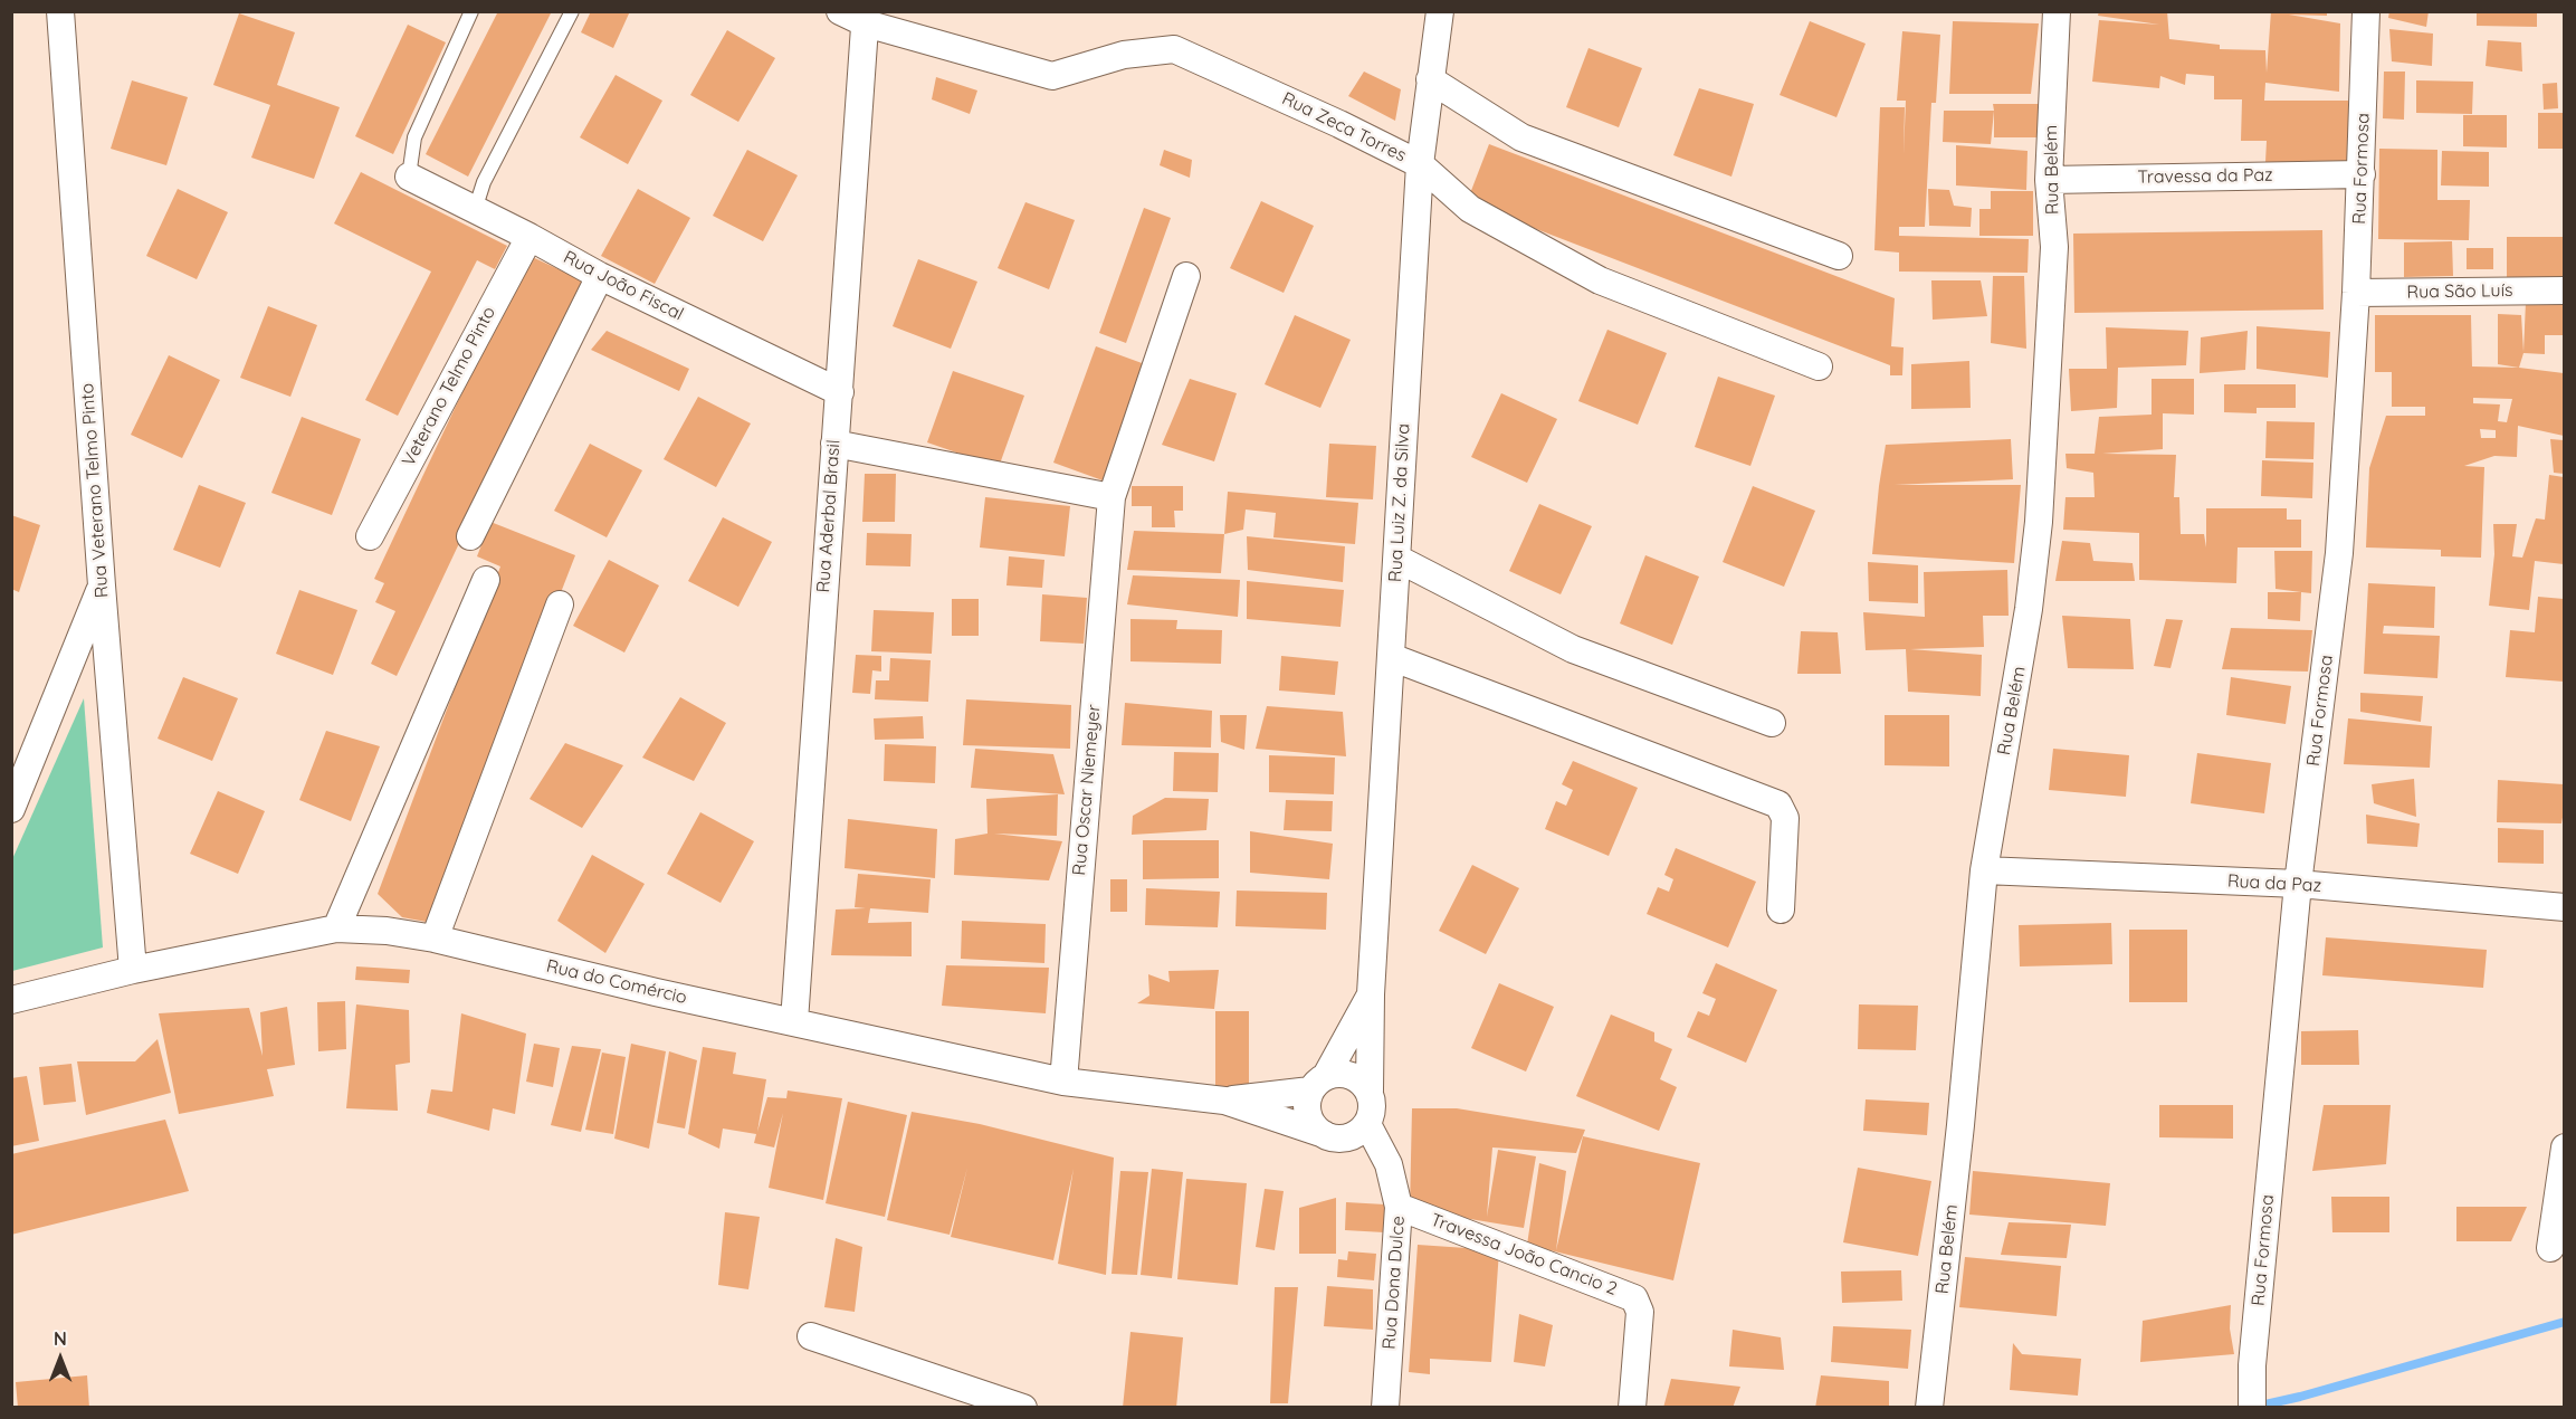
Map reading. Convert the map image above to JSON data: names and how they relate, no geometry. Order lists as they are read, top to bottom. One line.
{"streets":{"street":["Rua Zeca Torres","Rua Formosa","Rua Belém","Travessa da Paz","Rua João Fiscal","Rua São Luís","Veterano Telmo Pinto","Rua Veterano Telmo Pinto","Rua Luiz Z. da Silva","Rua Aderbal Brasil","Rua Oscar Niemeyer","Rua da Paz","Rua do Comércio","Travessa João Cancio 2","Rua Dona Dulce"]},"crossings":[["Rua Zeca Torres","Rua Luiz Z. da Silva"],["Rua Zeca Torres","Rua Aderbal Brasil"],["Rua Formosa","Travessa da Paz"],["Rua Formosa","Rua São Luís"],["Rua Formosa","Rua da Paz"],["Rua Belém","Travessa da Paz"],["Rua Belém","Rua da Paz"],["Rua João Fiscal","Veterano Telmo Pinto"],["Rua João Fiscal","Rua Aderbal Brasil"],["Rua Veterano Telmo Pinto","Rua do Comércio"],["Rua Luiz Z. da Silva","Rua do Comércio"],["Rua Luiz Z. da Silva","Rua Dona Dulce"],["Rua Aderbal Brasil","Rua do Comércio"],["Rua Oscar Niemeyer","Rua do Comércio"],["Rua do Comércio","Rua Dona Dulce"],["Travessa João Cancio 2","Rua Dona Dulce"]],"north":"top"}
